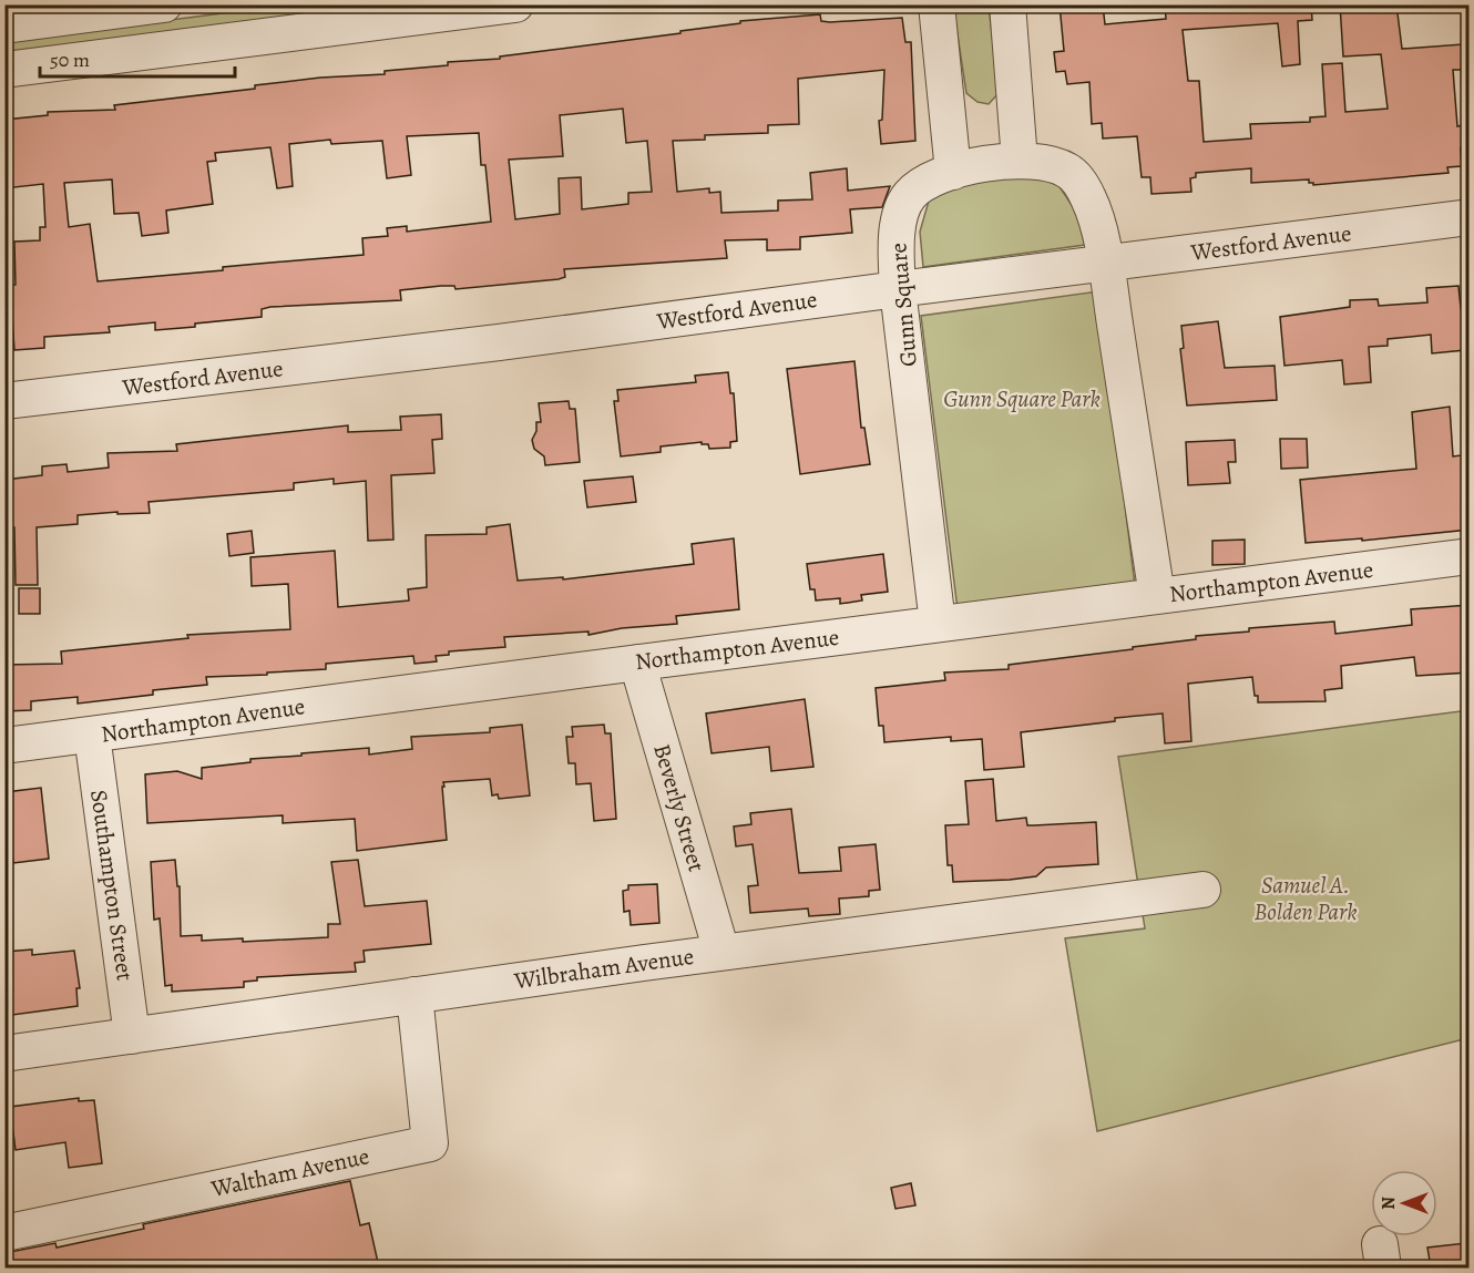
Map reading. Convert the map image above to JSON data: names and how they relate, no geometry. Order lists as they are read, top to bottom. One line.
{"streets":{"street":["Westford Avenue","Gunn Square","Northampton Avenue","Beverly Street","Southampton Street","Wilbraham Avenue","Waltham Avenue"]},"crossings":[["Westford Avenue","Gunn Square"],["Gunn Square","Northampton Avenue"],["Northampton Avenue","Beverly Street"],["Northampton Avenue","Southampton Street"],["Beverly Street","Wilbraham Avenue"],["Southampton Street","Wilbraham Avenue"],["Wilbraham Avenue","Waltham Avenue"]],"parks":["Gunn Square Park","Samuel A. Bolden Park"],"scale_bar":"50 m","north":"left"}
